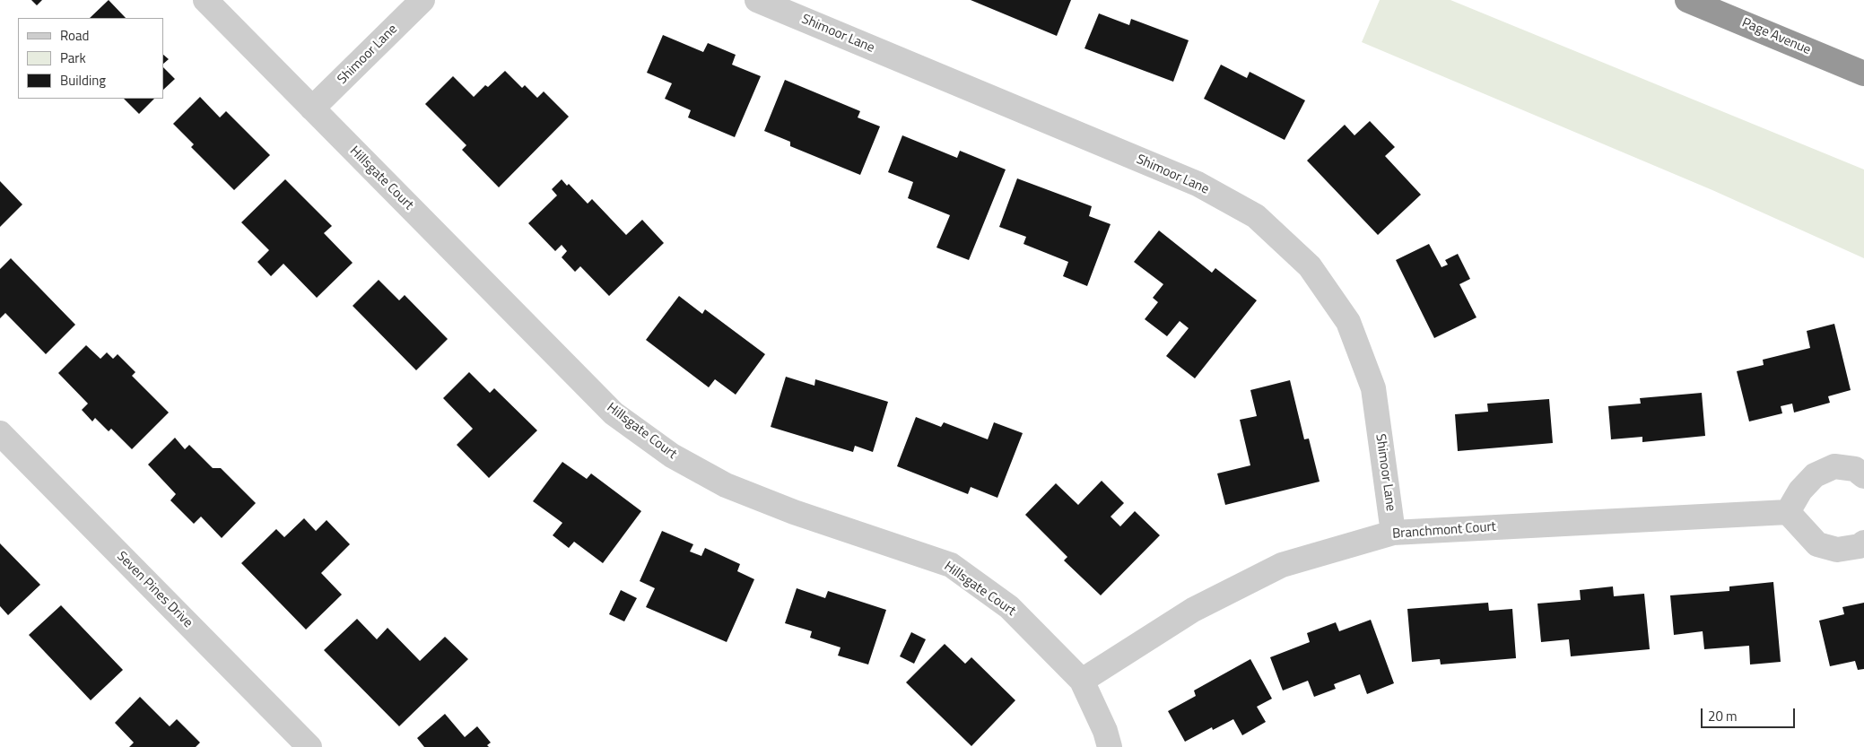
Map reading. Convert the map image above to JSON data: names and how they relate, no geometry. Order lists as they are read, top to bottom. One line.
{"streets":{"highway":["Page Avenue"],"street":["Shimoor Lane","Hillsgate Court","Branchmont Court","Seven Pines Drive"]},"crossings":[["Shimoor Lane","Hillsgate Court"],["Shimoor Lane","Branchmont Court"],["Hillsgate Court","Branchmont Court"]],"legend":["Road","Park","Building"],"scale_bar":"20 m"}
